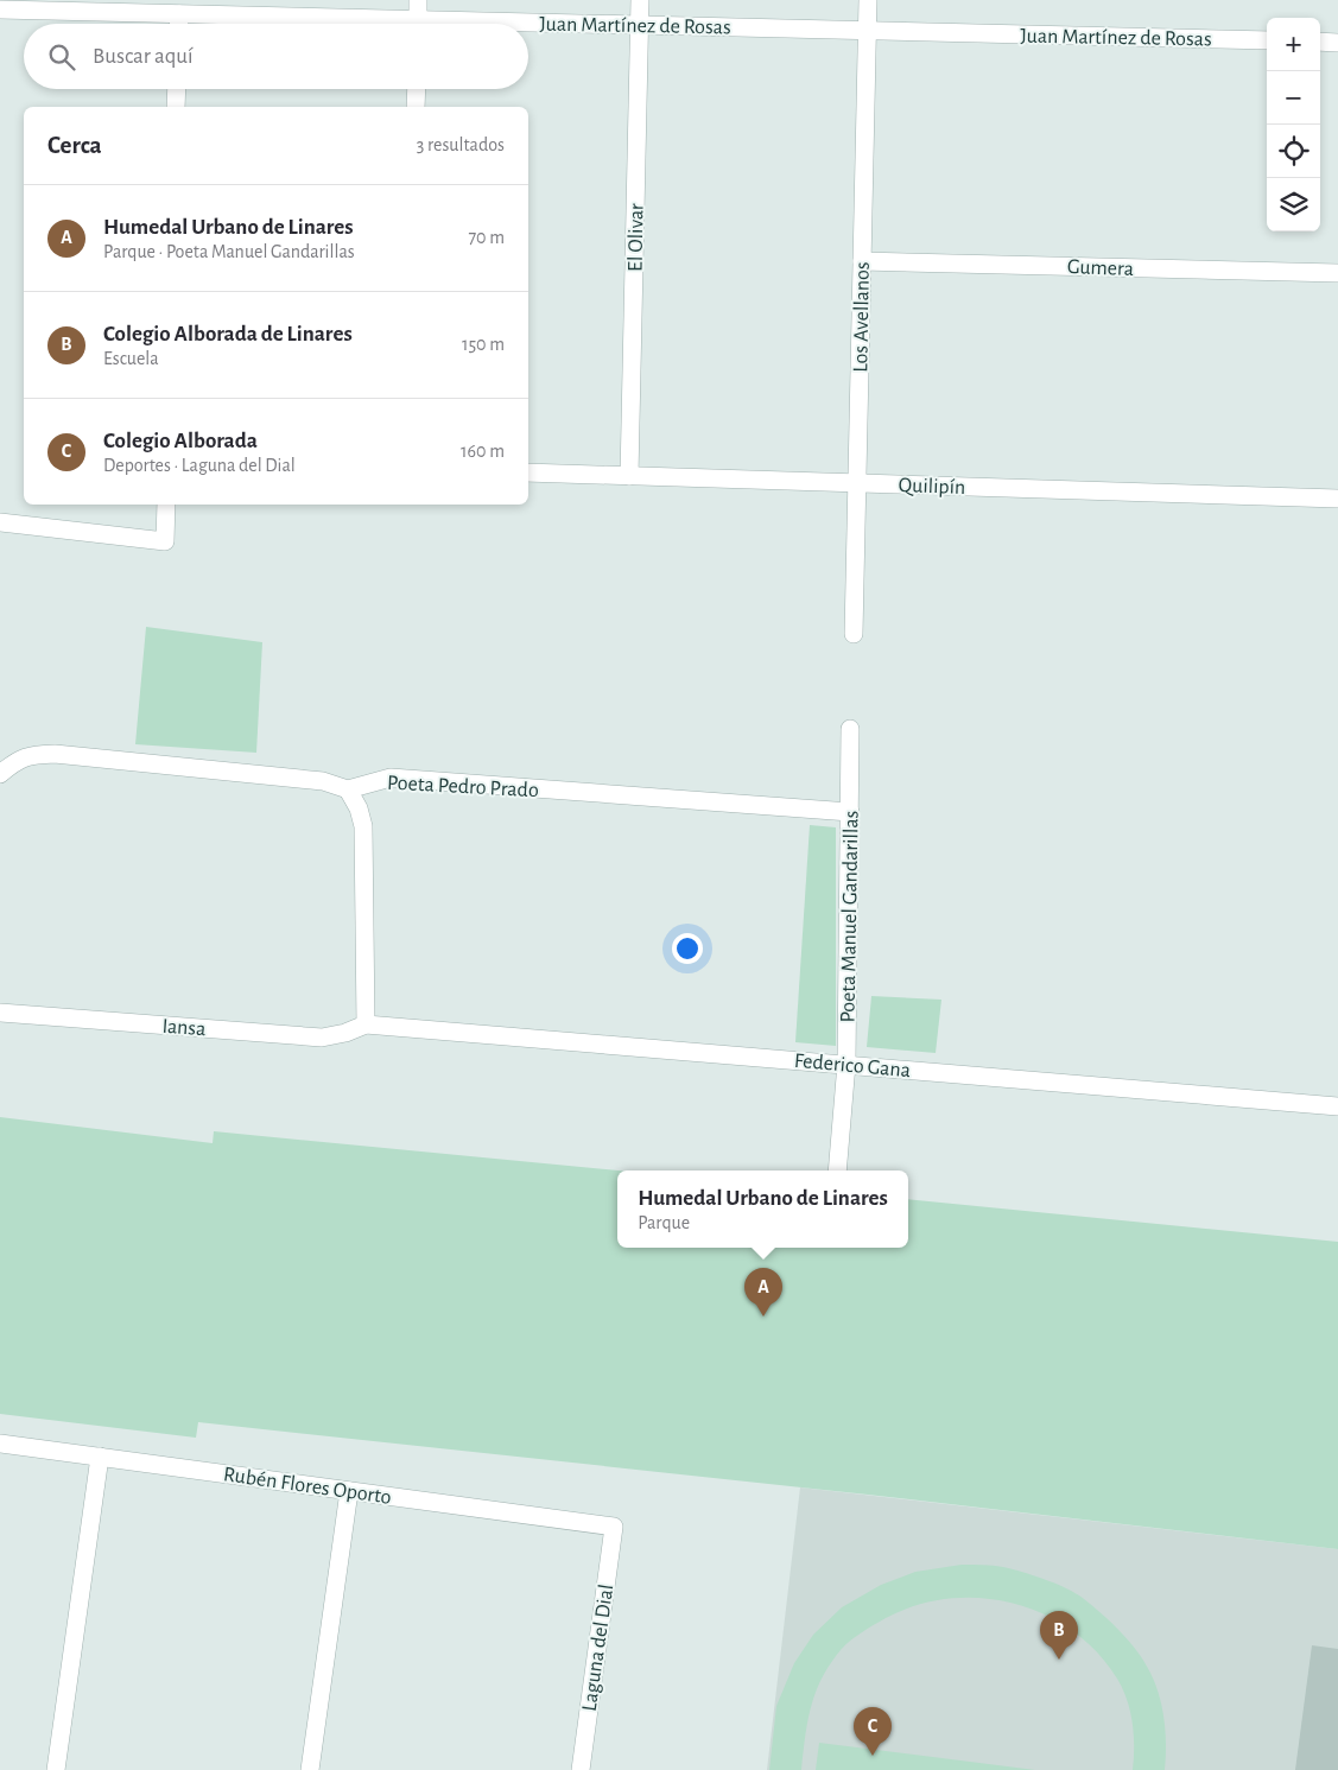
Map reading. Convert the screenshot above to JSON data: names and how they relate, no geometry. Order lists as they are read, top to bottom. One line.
{"streets":{"street":["Juan Martínez de Rosas","El Olivar","Gumera","Los Avellanos","Quilipín","Poeta Pedro Prado","Poeta Manuel Gandarillas","Iansa","Federico Gana","Rubén Flores Oporto","Laguna del Dial"]},"crossings":[["Juan Martínez de Rosas","El Olivar"],["Juan Martínez de Rosas","Los Avellanos"],["El Olivar","Quilipín"],["Gumera","Los Avellanos"],["Los Avellanos","Quilipín"],["Poeta Pedro Prado","Poeta Manuel Gandarillas"],["Poeta Manuel Gandarillas","Federico Gana"],["Iansa","Federico Gana"],["Rubén Flores Oporto","Laguna del Dial"]],"page":{"map_buttons":["+","−"],"search":"Buscar aquí","heading":["Cerca","3 resultados"],"list":[{"mark":"A","name":"Humedal Urbano de Linares","note":"Parque · Poeta Manuel Gandarillas","value":"70 m"},{"mark":"B","name":"Colegio Alborada de Linares","note":"Escuela","value":"150 m"},{"mark":"C","name":"Colegio Alborada","note":"Deportes · Laguna del Dial","value":"160 m"}],"popup":["Humedal Urbano de Linares","Parque"],"pins":["A","B","C"]}}
